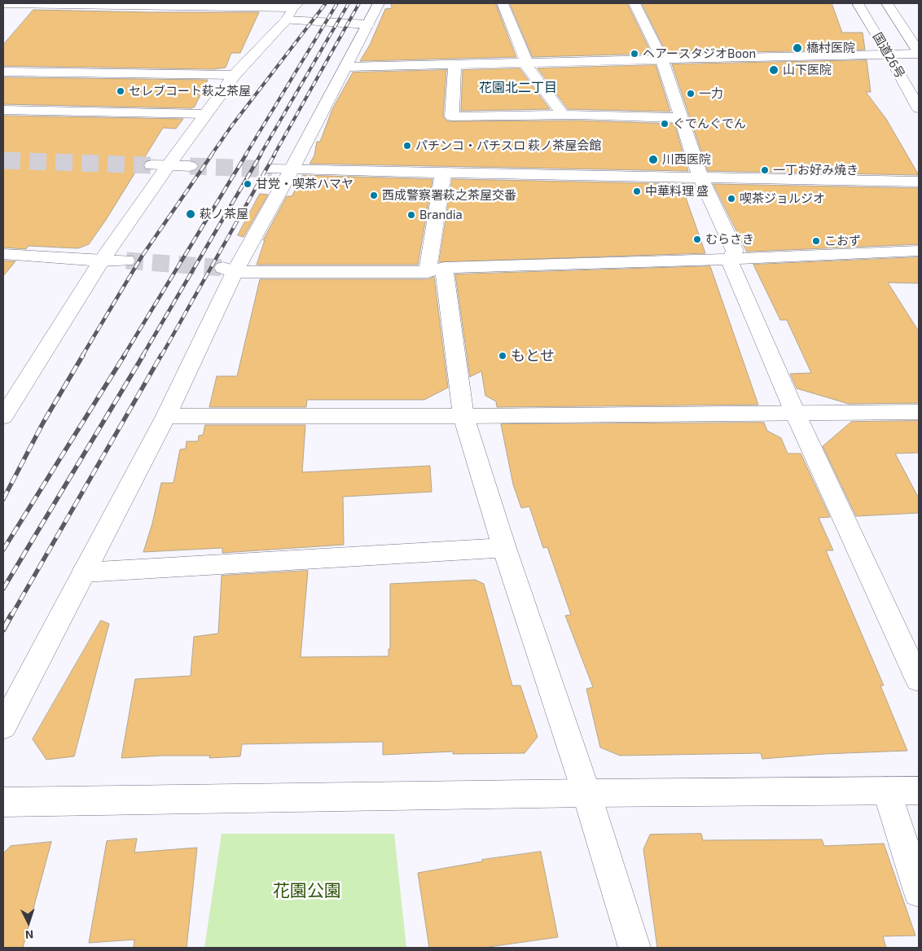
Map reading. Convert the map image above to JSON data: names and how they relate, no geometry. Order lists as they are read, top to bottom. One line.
{"streets":{"main road":["国道26号"]},"districts":["花園北二丁目"],"parks":["花園公園"],"places":["橋村医院","ヘアースタジオBoon","山下医院","セレブコート萩之茶屋","一力","ぐでんぐでん","パチンコ・パチスロ 萩ノ茶屋会館","川西医院","一丁お好み焼き","甘党・喫茶ハマヤ","中華料理 盛","西成警察署萩之茶屋交番","喫茶ジョルジオ","萩ノ茶屋","Brandia","むらさき","こおず","もとせ"],"north":"bottom"}
